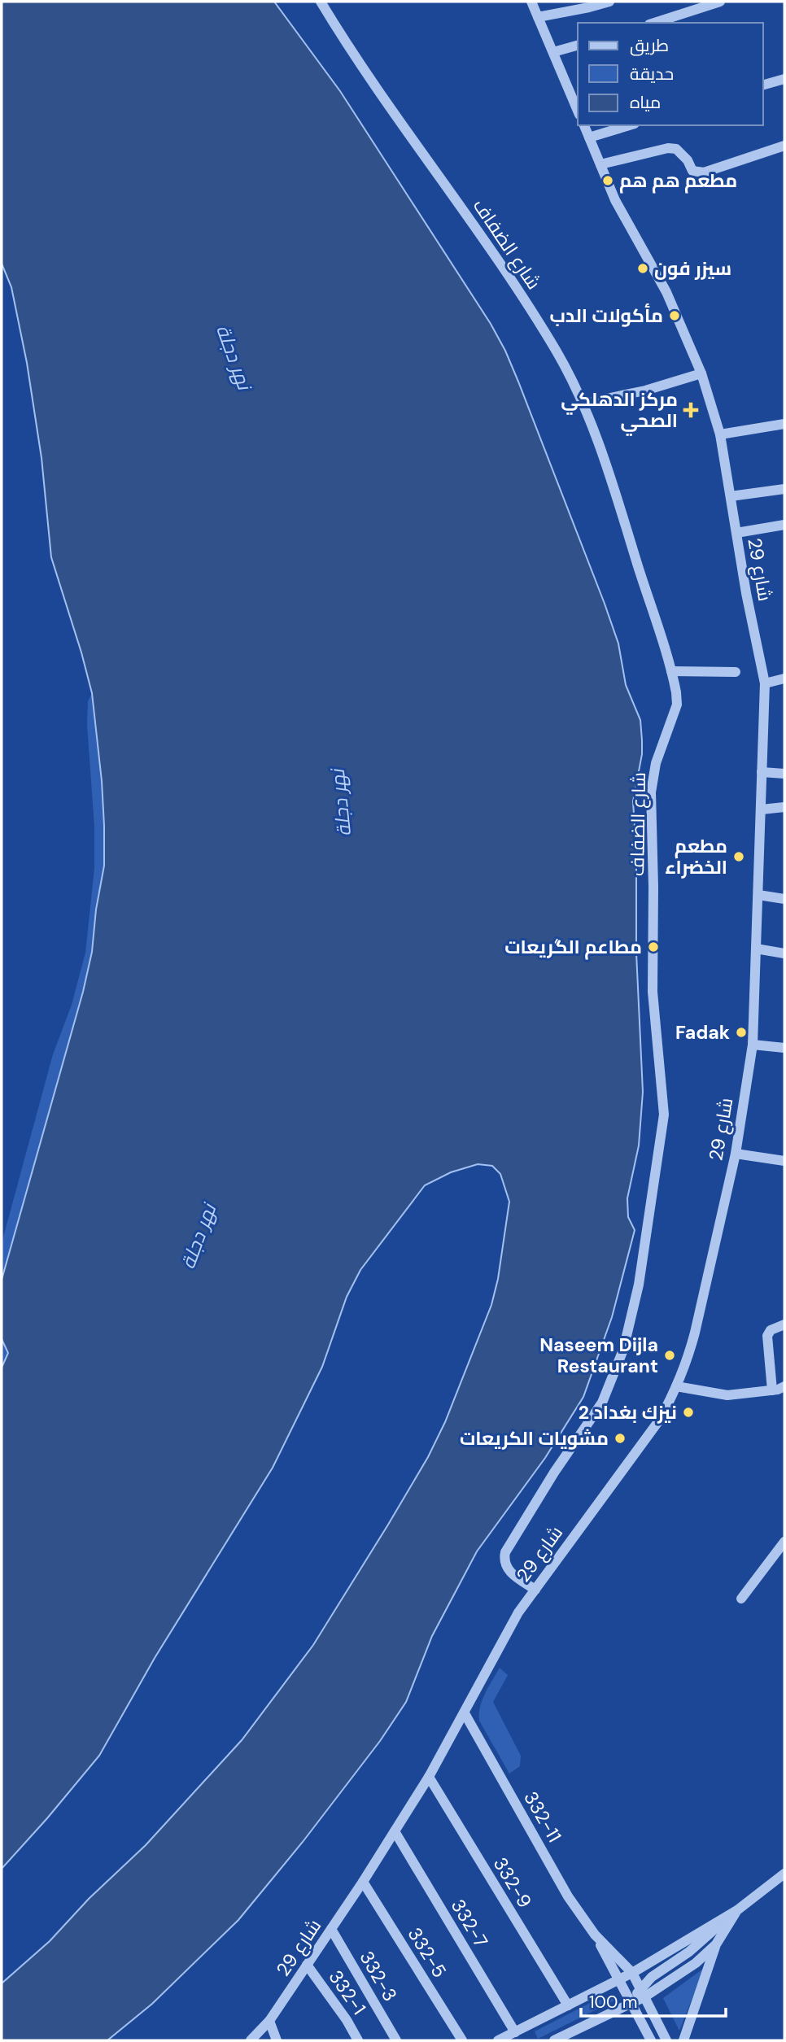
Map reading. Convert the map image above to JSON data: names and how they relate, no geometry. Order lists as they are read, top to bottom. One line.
{"streets":{"street":["شارع الضفاف","شارع 29","332-11","332-9","332-7","332-5","332-3","332-1"]},"crossings":[["شارع الضفاف","شارع 29"],["شارع 29","332-11"],["شارع 29","332-9"],["شارع 29","332-7"],["شارع 29","332-5"],["شارع 29","332-3"],["شارع 29","332-1"]],"water":["نهر دجلة"],"places":{"other":["مطعم هم هم","سيزر فون","مأكولات الدب","مطعم الخضراء","مطاعم الگريعات","Fadak","Naseem Dijla Restaurant","نيزك بغداد 2","مشويات الكريعات"],"health":["مركز الدهلكي الصحي"]},"legend":["طريق","حديقة","مياه"],"scale_bar":"100 m"}
